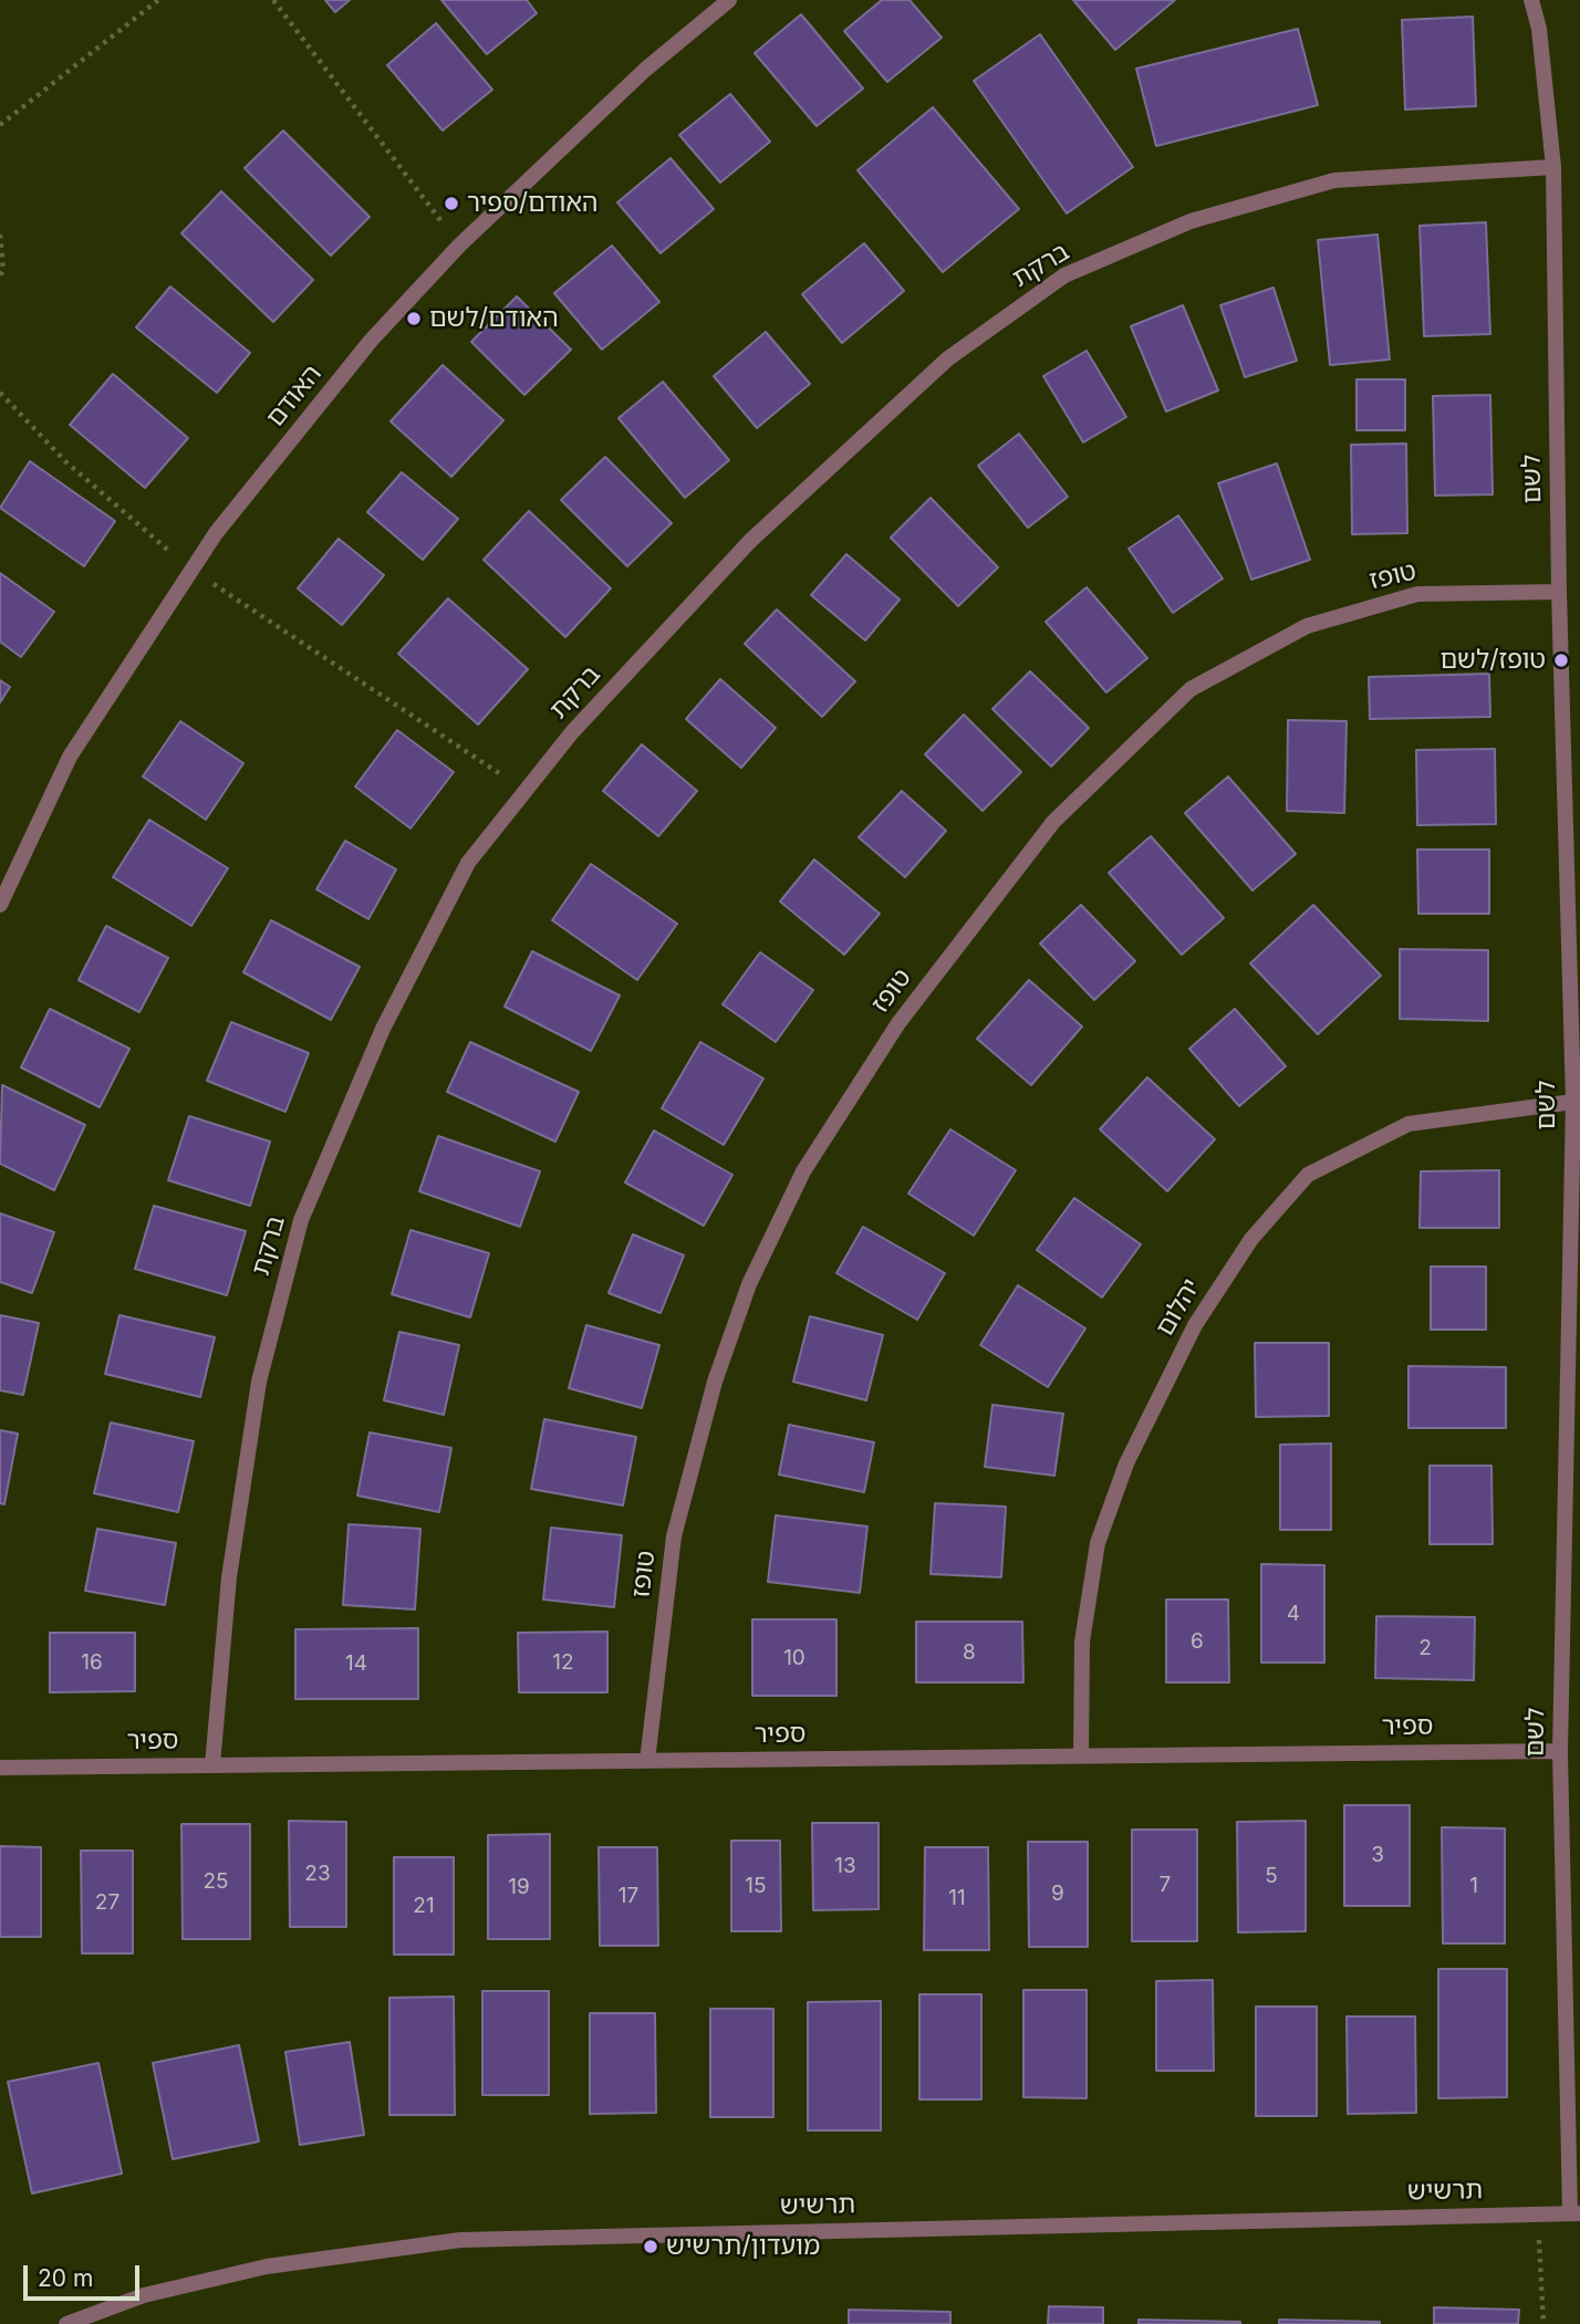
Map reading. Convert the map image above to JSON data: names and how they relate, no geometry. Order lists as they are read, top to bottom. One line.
{"streets":{"street":["ברקת","האודם","לשם","טופז","יהלום","ספיר","תרשיש"]},"crossings":[["ברקת","לשם"],["ברקת","ספיר"],["לשם","טופז"],["לשם","יהלום"],["לשם","ספיר"],["לשם","תרשיש"],["טופז","ספיר"],["יהלום","ספיר"]],"places":["האודם/ספיר","האודם/לשם","טופז/לשם","מועדון/תרשיש"],"house_numbers":["4","6","2","8","10","16","12","14","3","13","23","5","25","7","15","1","19","9","17","11","27","21"],"scale_bar":"20 m"}
